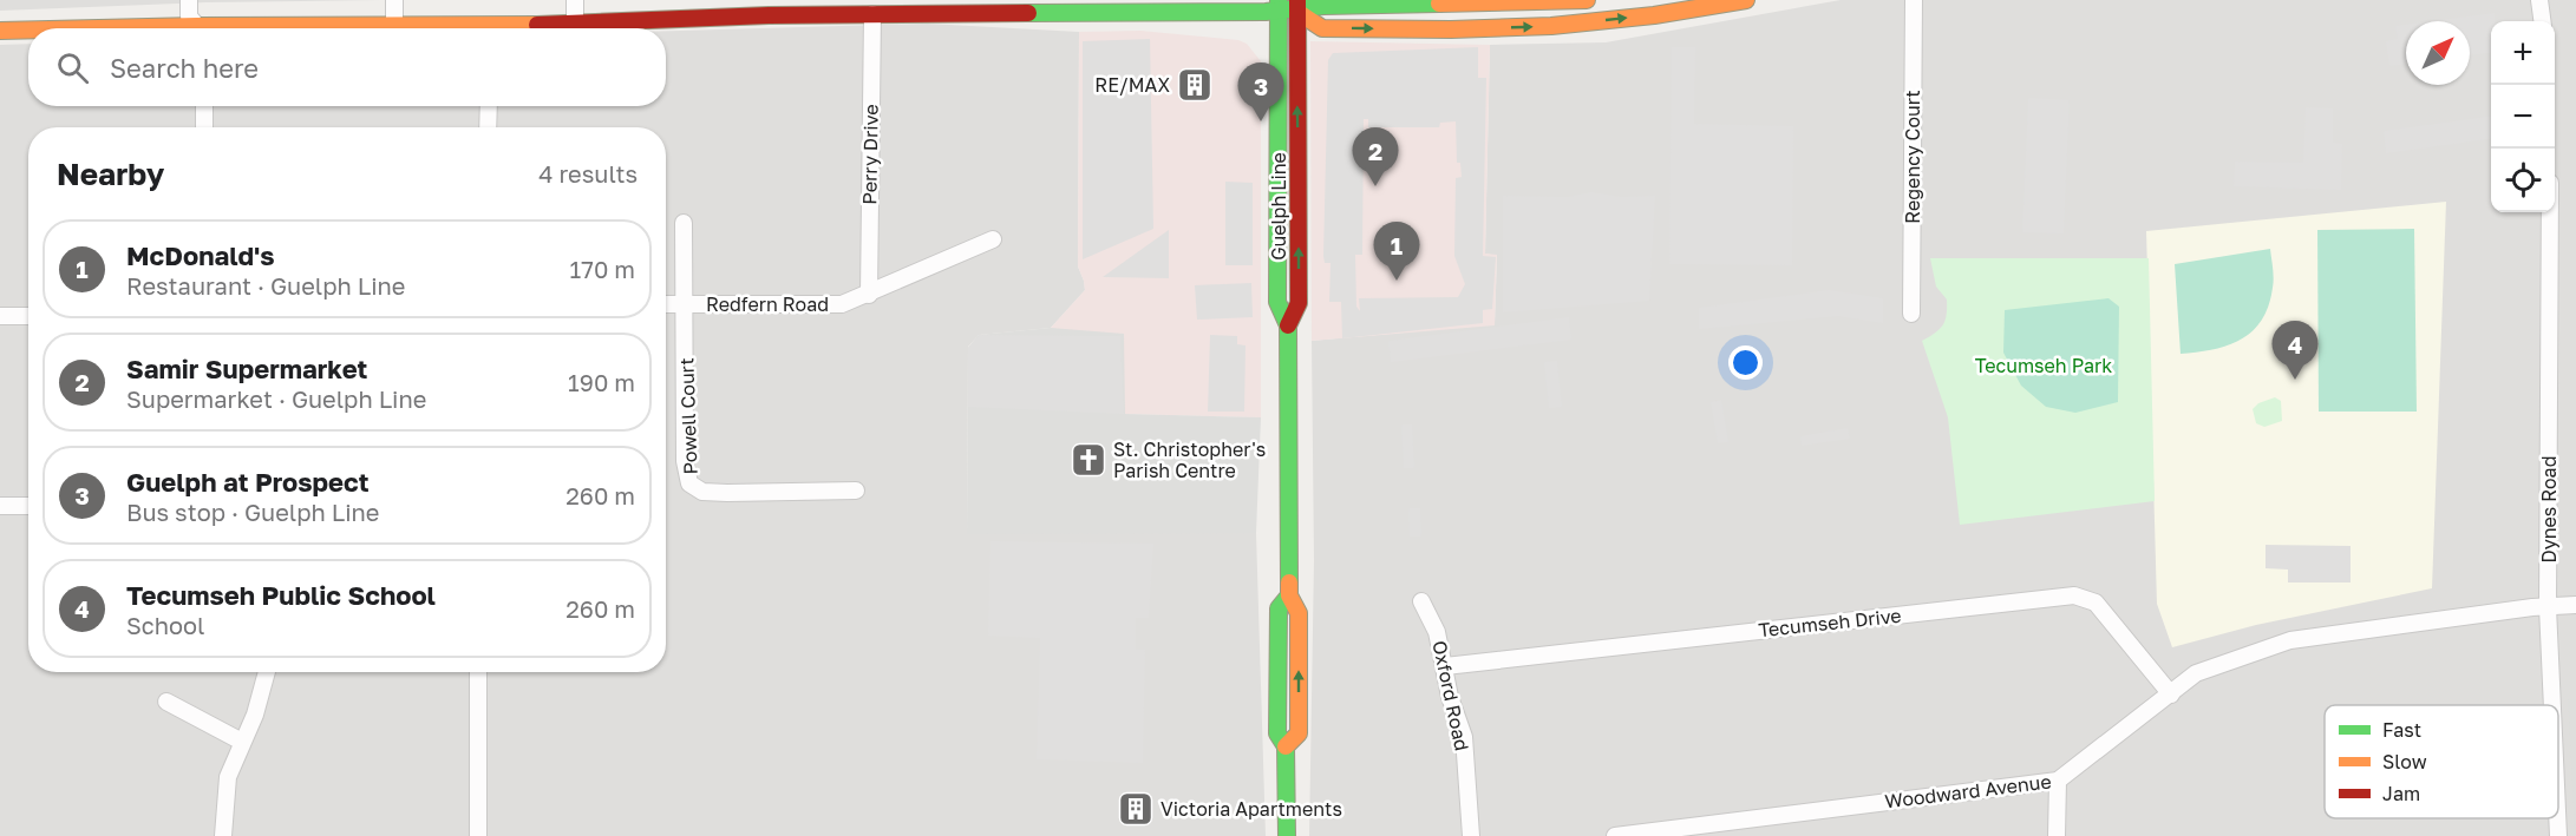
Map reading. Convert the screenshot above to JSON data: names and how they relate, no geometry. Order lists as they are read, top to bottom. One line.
{"streets":{"street":["Perry Drive","Regency Court","Guelph Line","Redfern Road","Powell Court","Dynes Road","Tecumseh Drive","Oxford Road","Woodward Avenue"]},"crossings":[["Perry Drive","Redfern Road"],["Redfern Road","Powell Court"],["Dynes Road","Woodward Avenue"],["Tecumseh Drive","Oxford Road"],["Tecumseh Drive","Woodward Avenue"]],"parks":["Tecumseh Park"],"places":{"building":["RE/MAX","Victoria Apartments"],"church":["St. Christopher's Parish Centre"]},"legend":["Fast","Slow","Jam"],"north":"top right","page":{"map_buttons":["+","−"],"search":"Search here","pins":["3","2","1","4"],"heading":["Nearby","4 results"],"list":[{"mark":"1","name":"McDonald's","note":"Restaurant · Guelph Line","value":"170 m"},{"mark":"2","name":"Samir Supermarket","note":"Supermarket · Guelph Line","value":"190 m"},{"mark":"3","name":"Guelph at Prospect","note":"Bus stop · Guelph Line","value":"260 m"},{"mark":"4","name":"Tecumseh Public School","note":"School","value":"260 m"}]}}
